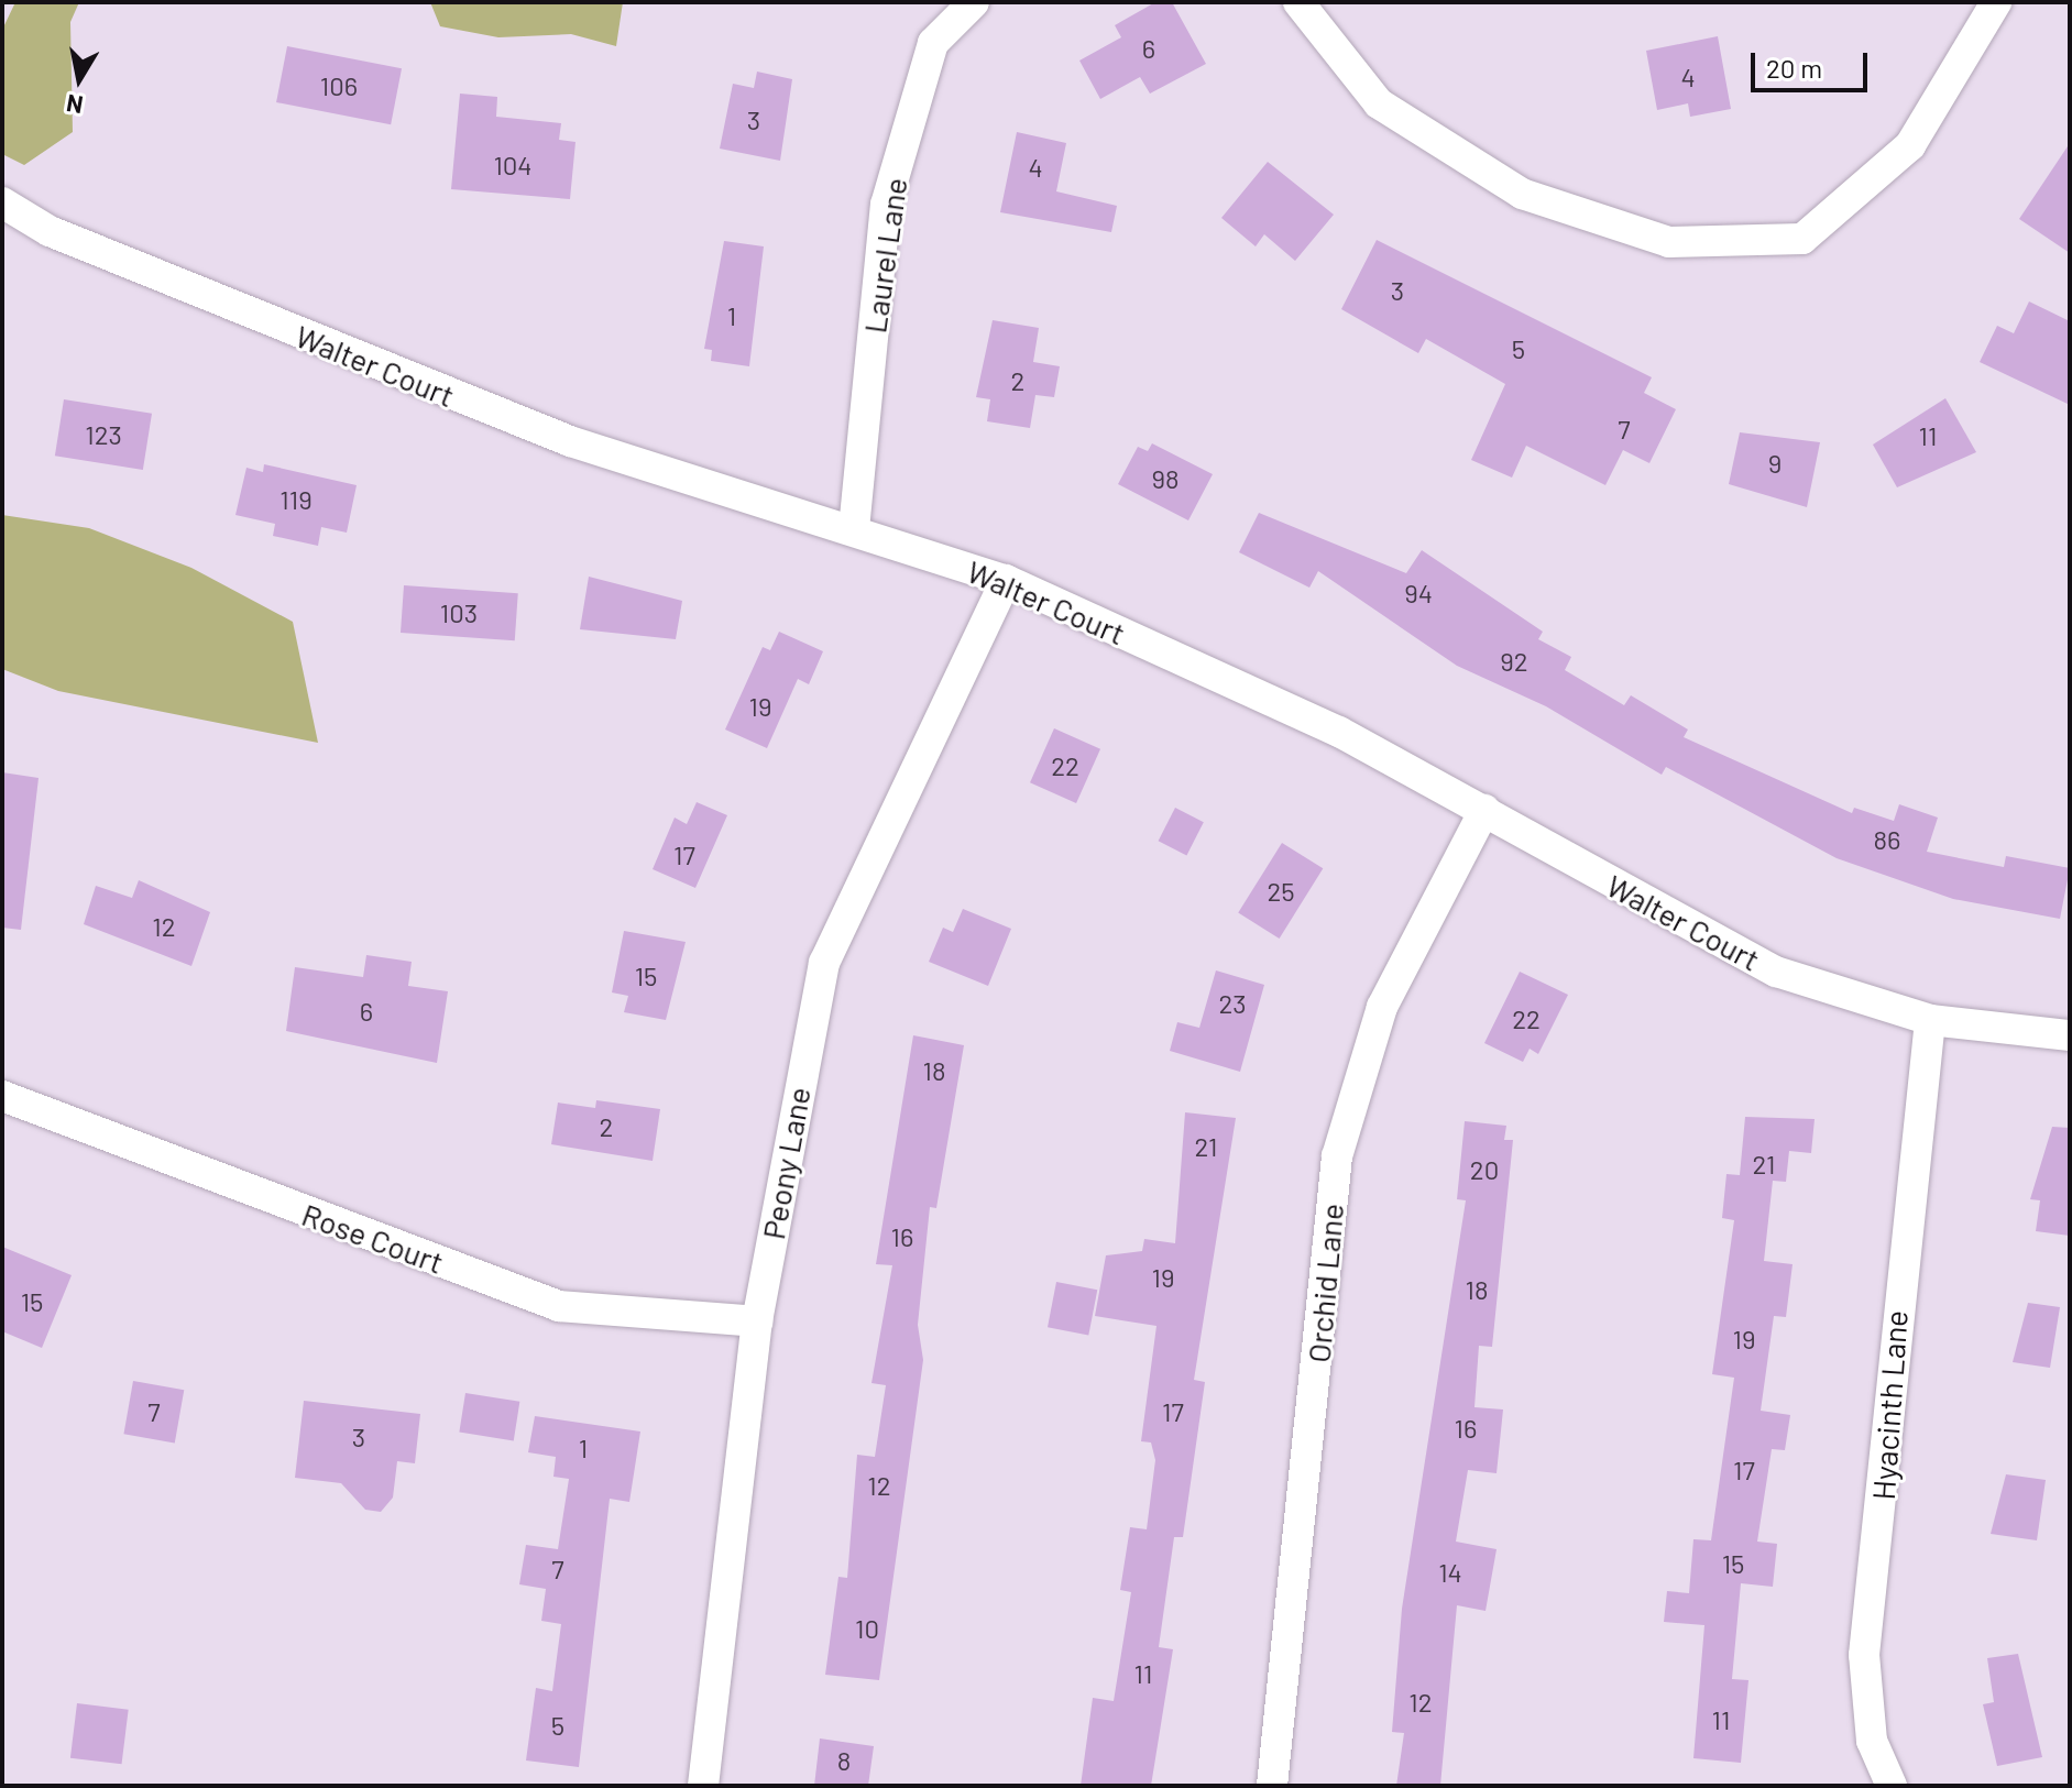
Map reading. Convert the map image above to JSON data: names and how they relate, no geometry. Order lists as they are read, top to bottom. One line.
{"streets":{"street":["Laurel Lane","Walter Court","Peony Lane","Rose Court","Orchid Lane","Hyacinth Lane"]},"crossings":[["Laurel Lane","Walter Court"],["Walter Court","Peony Lane"],["Walter Court","Orchid Lane"],["Walter Court","Hyacinth Lane"],["Peony Lane","Rose Court"]],"house_numbers":["6","4","106","3","104","4","3","1","5","2","7","123","11","9","98","119","94","103","92","19","22","86","17","25","12","15","23","6","22","18","2","21","21","20","16","19","18","15","19","7","17","16","3","1","17","12","15","7","14","10","11","12","11","5","8"],"scale_bar":"20 m","north":"bottom"}
